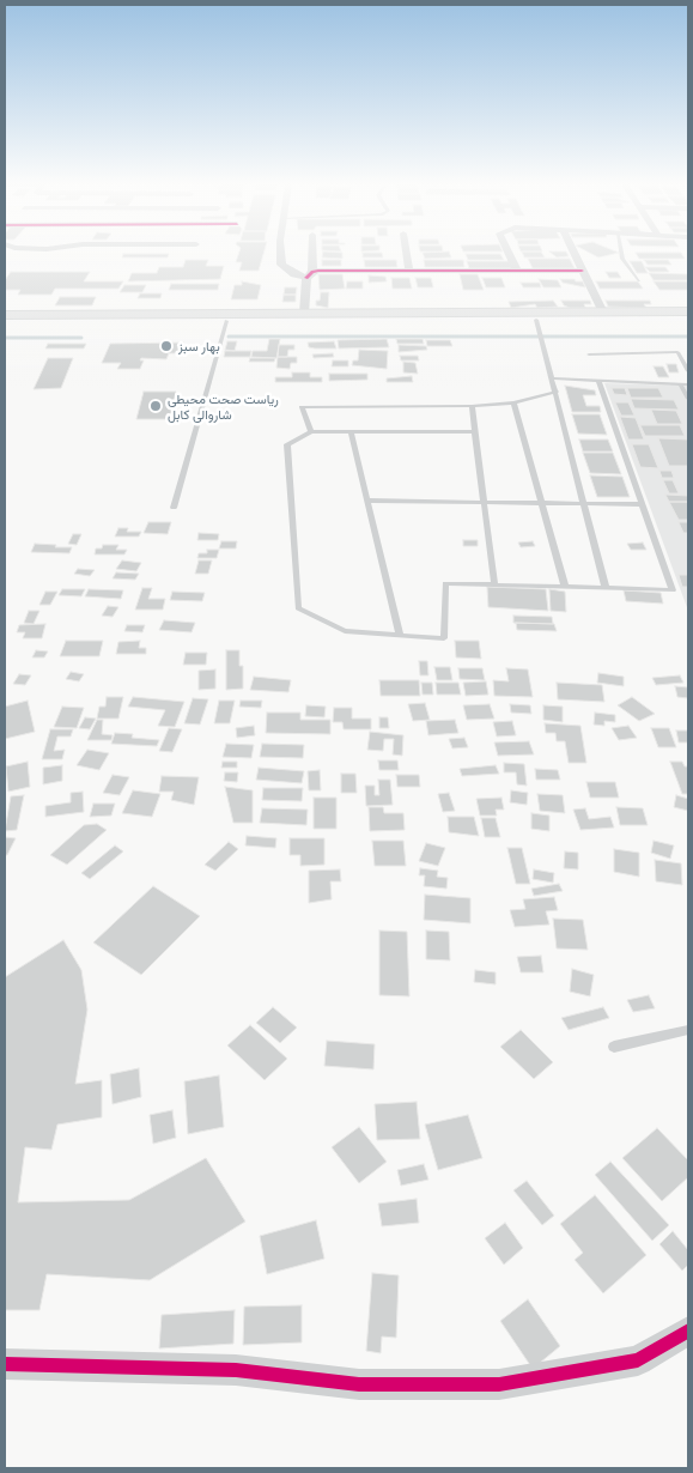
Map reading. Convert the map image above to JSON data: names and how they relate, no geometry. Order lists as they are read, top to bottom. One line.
{"places":["بهار سبز","ریاست صحت محیطی شاروالی کابل"]}
